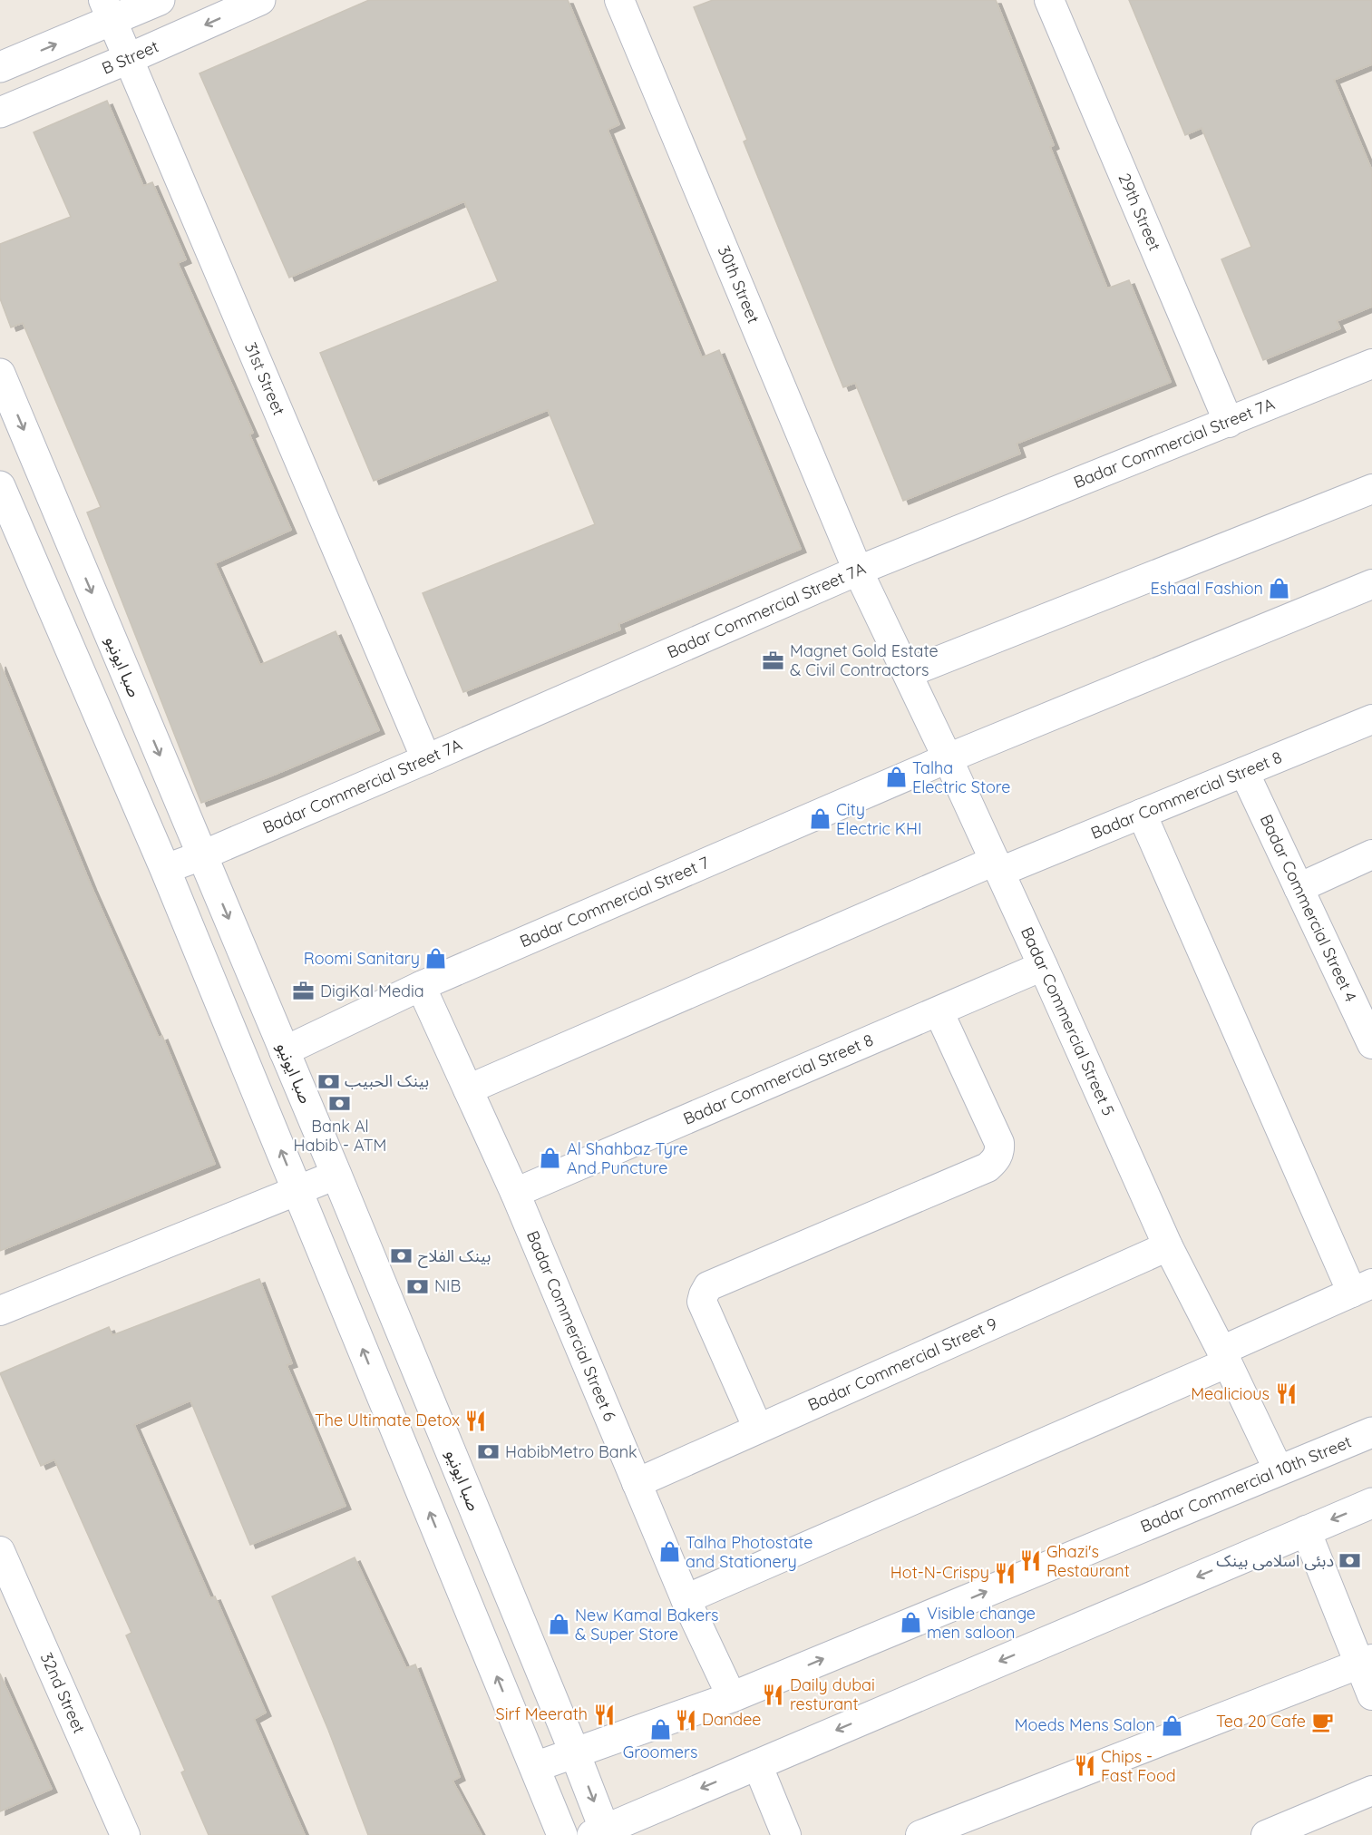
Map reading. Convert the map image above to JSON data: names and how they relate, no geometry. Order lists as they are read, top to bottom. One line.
{"streets":{"main road":["B Street","صبا ایونیو","Badar Commercial 10th Street"],"street":["29th Street","30th Street","31st Street","Badar Commercial Street 7A","Badar Commercial Street 8","Badar Commercial Street 7","Badar Commercial Street 4","Badar Commercial Street 5","Badar Commercial Street 6","Badar Commercial Street 9","32nd Street"]},"crossings":[["B Street","31st Street"],["29th Street","Badar Commercial Street 7A"],["30th Street","Badar Commercial Street 7A"],["30th Street","Badar Commercial Street 5"],["31st Street","Badar Commercial Street 7A"],["Badar Commercial Street 7A","صبا ایونیو"],["Badar Commercial Street 7A","Badar Commercial Street 5"],["صبا ایونیو","Badar Commercial Street 7"],["صبا ایونیو","Badar Commercial 10th Street"],["Badar Commercial Street 8","Badar Commercial Street 4"],["Badar Commercial Street 8","Badar Commercial Street 5"],["Badar Commercial Street 8","Badar Commercial Street 6"],["Badar Commercial Street 7","Badar Commercial Street 5"],["Badar Commercial Street 7","Badar Commercial Street 6"],["Badar Commercial Street 5","Badar Commercial Street 9"],["Badar Commercial Street 5","Badar Commercial 10th Street"],["Badar Commercial Street 6","Badar Commercial Street 9"],["Badar Commercial Street 6","Badar Commercial 10th Street"]],"places":{"shop":["Eshaal Fashion","Talha Electric Store","City Electric KHI","Roomi Sanitary","Al Shahbaz Tyre And Puncture","Talha Photostate and Stationery","Visible change men saloon","New Kamal Bakers & Super Store","Moeds Mens Salon","Groomers"],"office":["Magnet Gold Estate & Civil Contractors","DigiKal Media"],"bank":["بينک الحبيب","Bank Al Habib - ATM","بینک الفلاح","NIB","HabibMetro Bank","دبئی اسلامی بینک"],"restaurant":["Mealicious","The Ultimate Detox","Ghazi's Restaurant","Hot-N-Crispy","Daily dubai resturant","Sirf Meerath","Dandee","Chips - Fast Food"],"cafe":["Tea 20 Cafe"]}}
